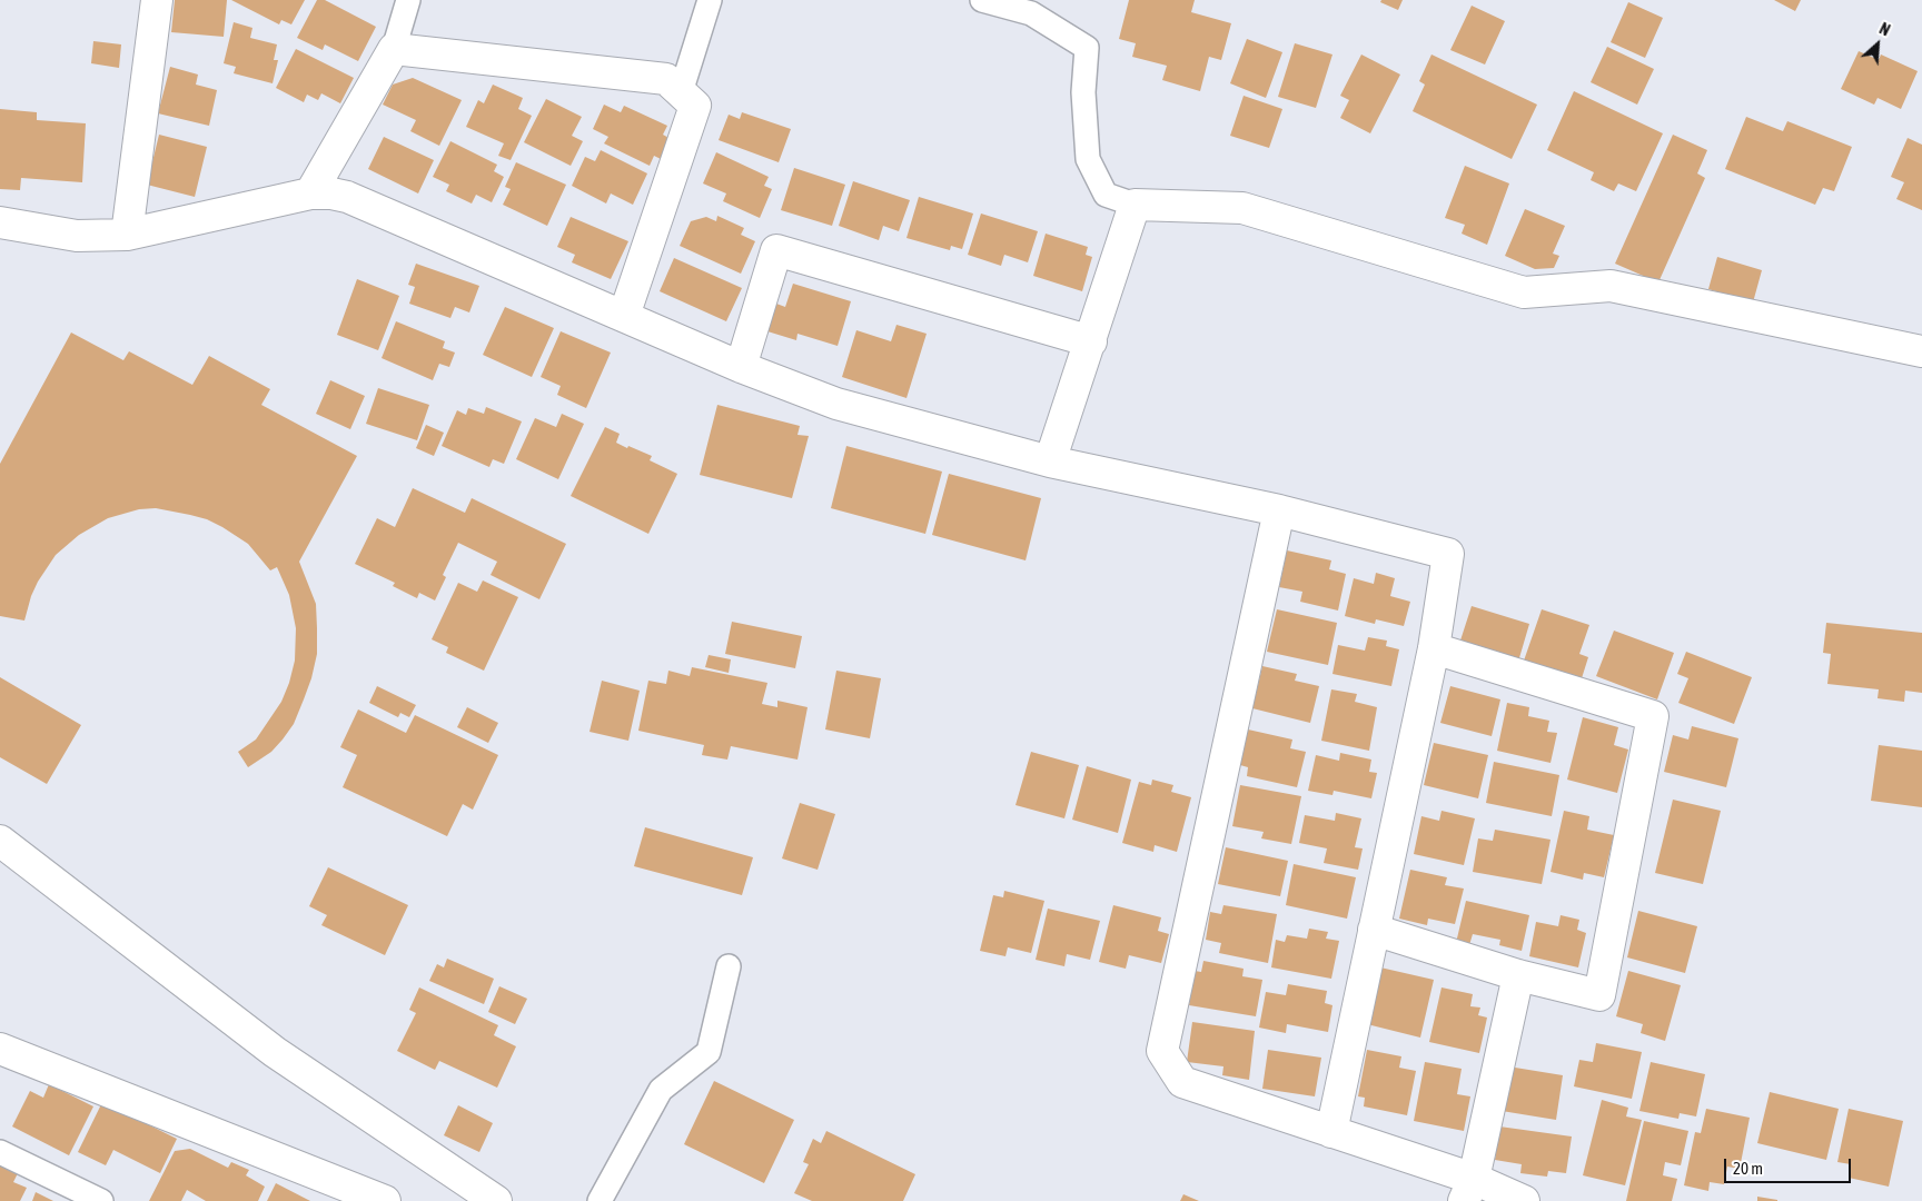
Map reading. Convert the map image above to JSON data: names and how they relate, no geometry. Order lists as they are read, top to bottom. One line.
{"scale_bar":"20 m","north":"top right"}
